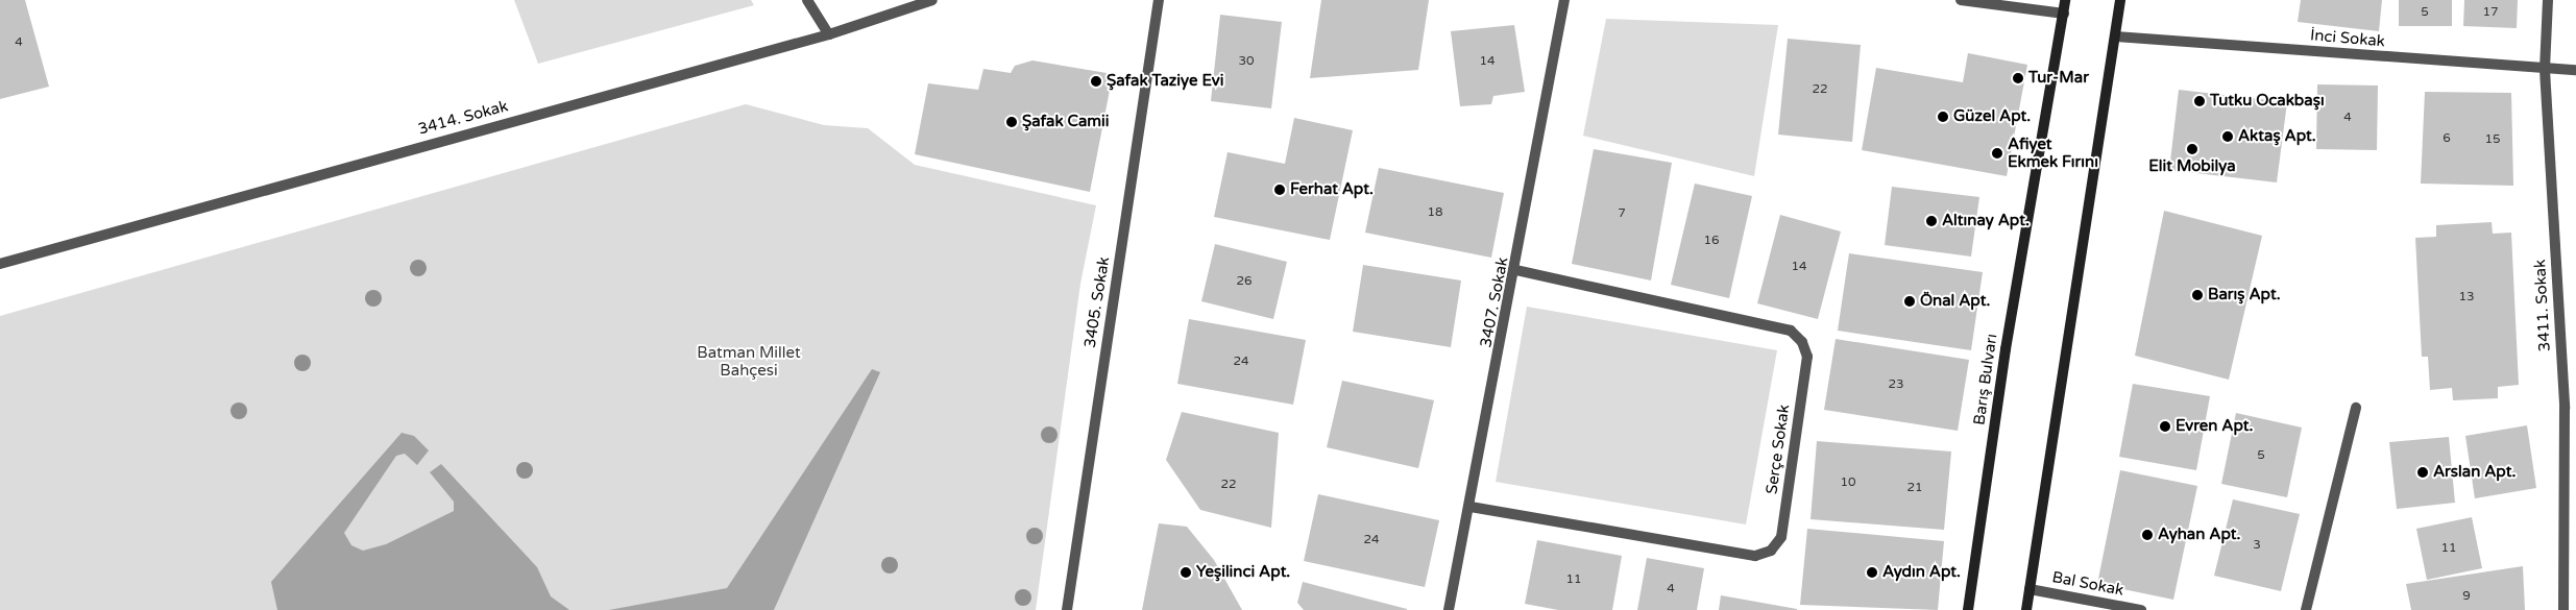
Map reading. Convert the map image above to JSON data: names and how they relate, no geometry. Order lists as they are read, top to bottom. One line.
{"streets":{"main road":["Barış Bulvarı"],"street":["İnci Sokak","3414. Sokak","3405. Sokak","3407. Sokak","3411. Sokak","Serçe Sokak","Bal Sokak"]},"crossings":[["İnci Sokak","3411. Sokak"],["3407. Sokak","Serçe Sokak"]],"parks":["Batman Millet Bahçesi"],"places":["Tur-Mar","Şafak Taziye Evi","Tutku Ocakbaşı","Güzel Apt.","Şafak Camii","Aktaş Apt.","Elit Mobilya","Afiyet Ekmek Fırını","Ferhat Apt.","Altınay Apt.","Barış Apt.","Önal Apt.","Evren Apt.","Arslan Apt.","Ayhan Apt.","Yeşilinci Apt.","Aydın Apt."],"house_numbers":["5","17","4","30","14","22","4","6","15","18","7","16","14","26","13","24","23","5","10","22","21","24","3","11","11","4","9"]}
